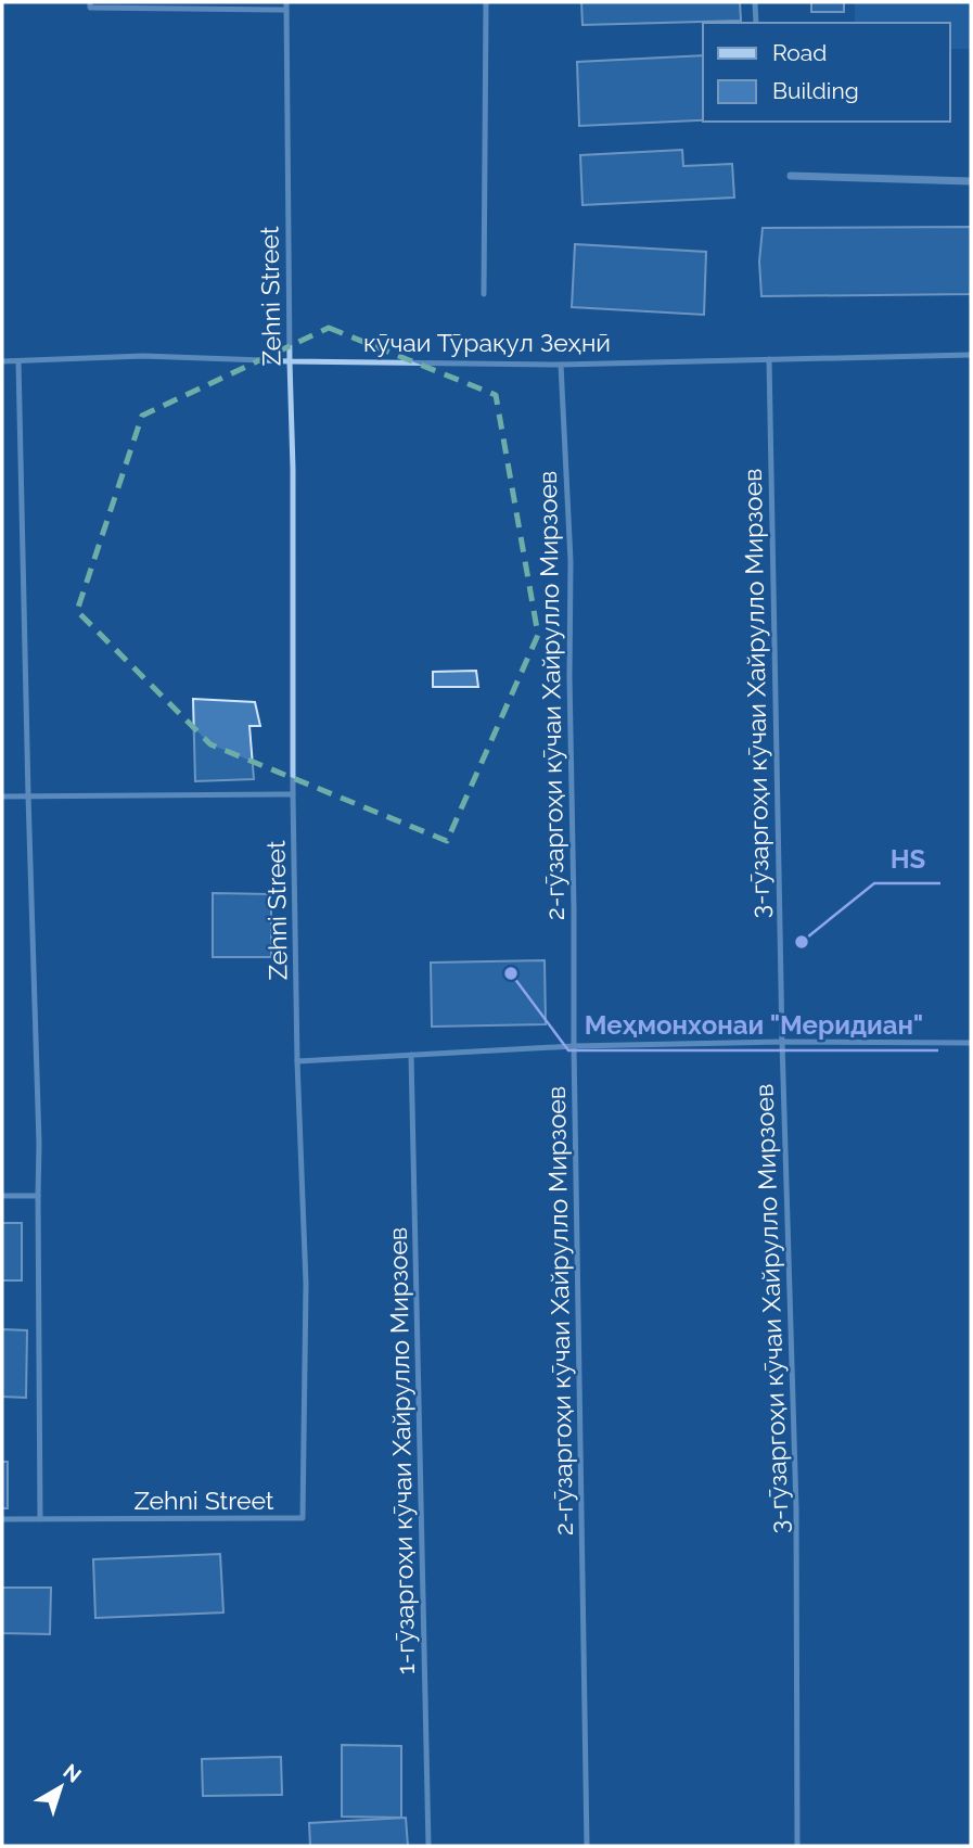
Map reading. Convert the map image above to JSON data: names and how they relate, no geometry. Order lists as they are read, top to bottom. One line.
{"streets":{"lane":["Zehni Street","кӯчаи Тӯрақул Зеҳнӣ","3-гӯзаргоҳи кӯчаи Хайрулло Мирзоев","2-гӯзаргоҳи кӯчаи Хайрулло Мирзоев","1-гӯзаргоҳи кӯчаи Хайрулло Мирзоев"]},"crossings":[["Zehni Street","кӯчаи Тӯрақул Зеҳнӣ"],["кӯчаи Тӯрақул Зеҳнӣ","3-гӯзаргоҳи кӯчаи Хайрулло Мирзоев"],["кӯчаи Тӯрақул Зеҳнӣ","2-гӯзаргоҳи кӯчаи Хайрулло Мирзоев"]],"places":["HS","Меҳмонхонаи \"Меридиан\""],"legend":["Road","Building"],"north":"top right"}
